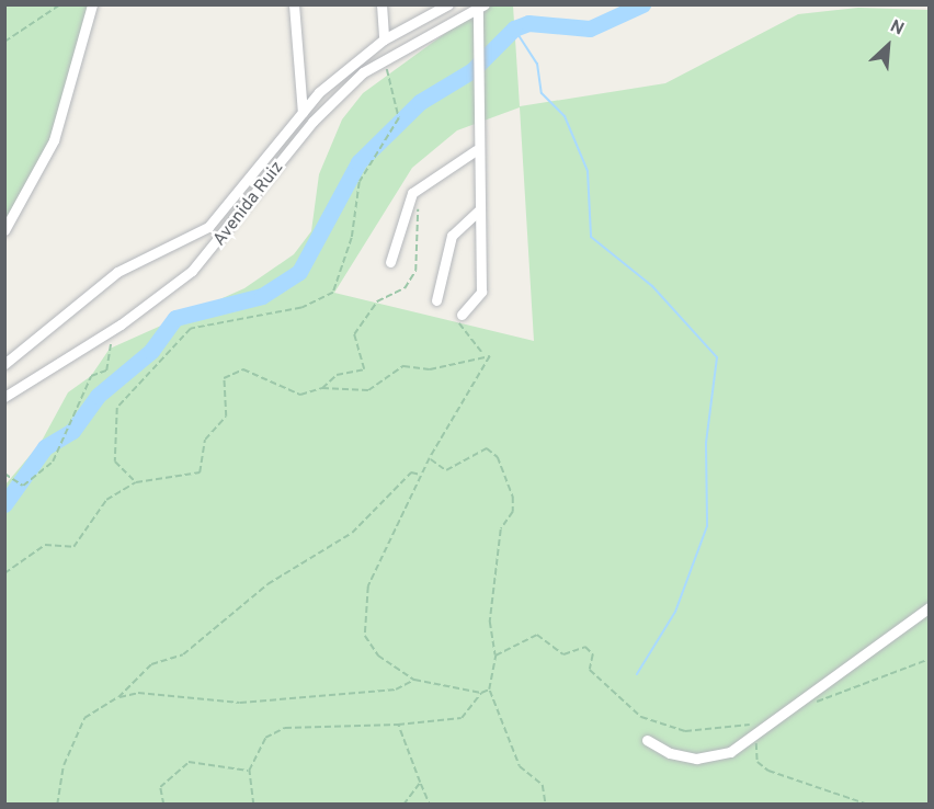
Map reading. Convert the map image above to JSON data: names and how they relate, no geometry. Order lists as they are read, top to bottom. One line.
{"streets":{"street":["Avenida Ruiz"]},"north":"top right"}
